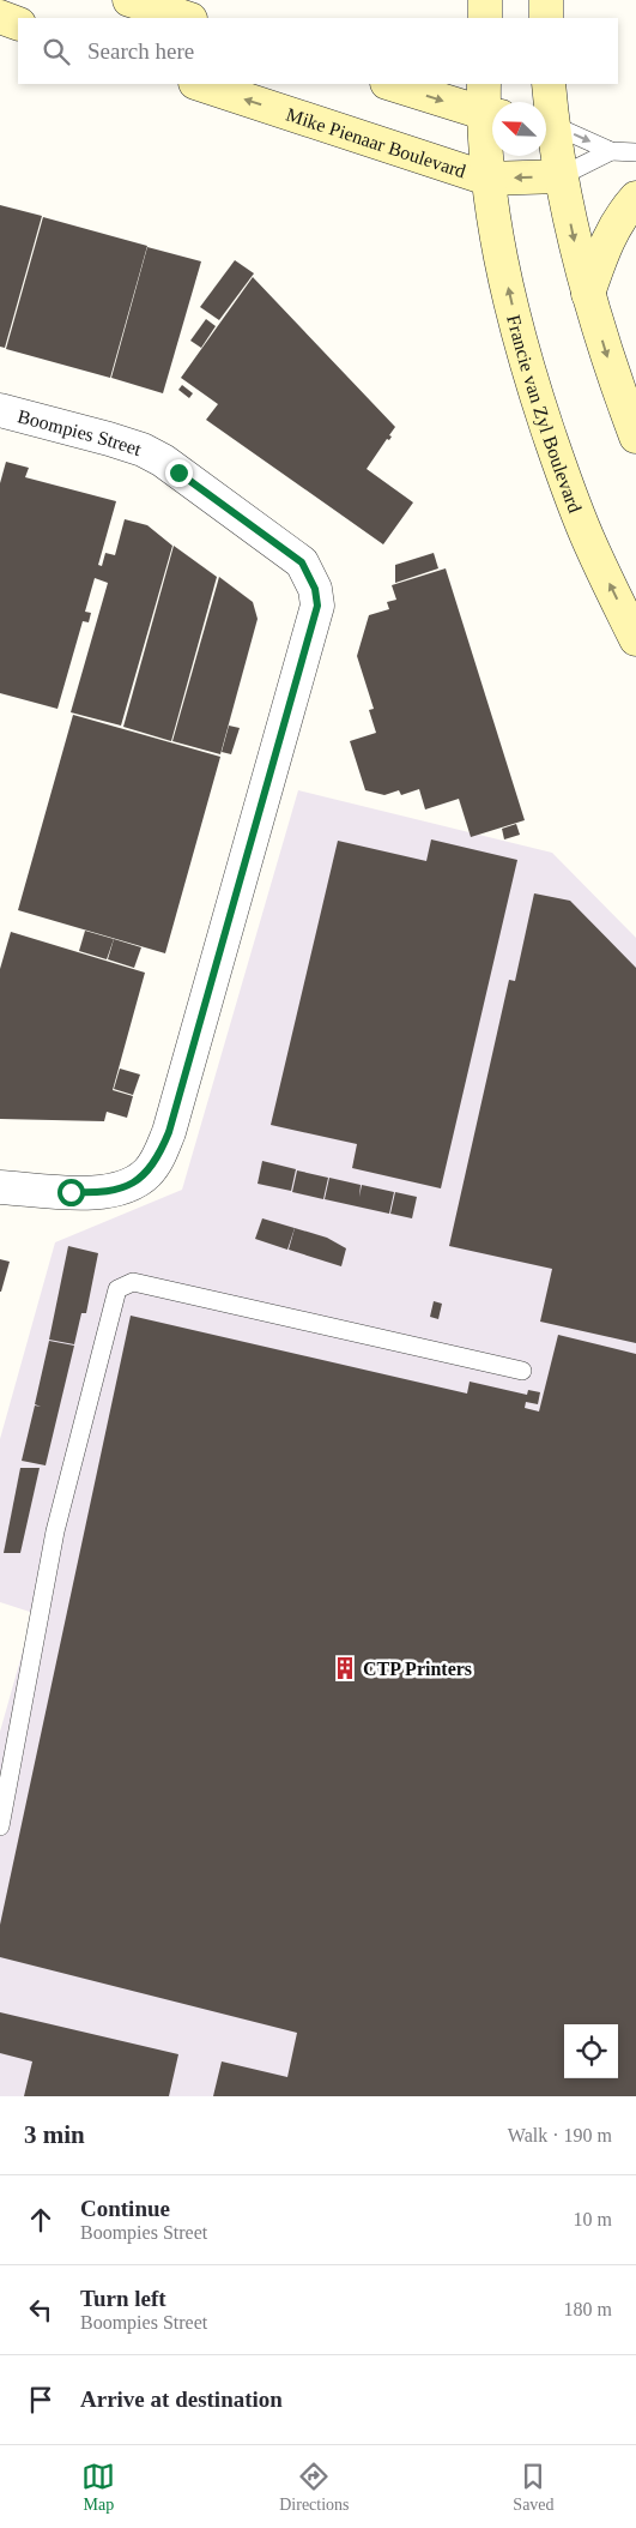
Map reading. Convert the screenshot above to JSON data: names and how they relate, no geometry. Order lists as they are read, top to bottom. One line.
{"streets":{"main road":["Mike Pienaar Boulevard","Francie van Zyl Boulevard"],"street":["Boompies Street"]},"crossings":[["Mike Pienaar Boulevard","Francie van Zyl Boulevard"]],"one_way":["Mike Pienaar Boulevard"],"places":{"building":["CTP Printers"]},"north":"top left","page":{"search":"Search here","heading":["3 min","Walk · 190 m"],"list":[["Continue","Boompies Street","10 m"],["Turn left","Boompies Street","180 m"],"Arrive at destination"],"nav":["Map","Directions","Saved"]}}
